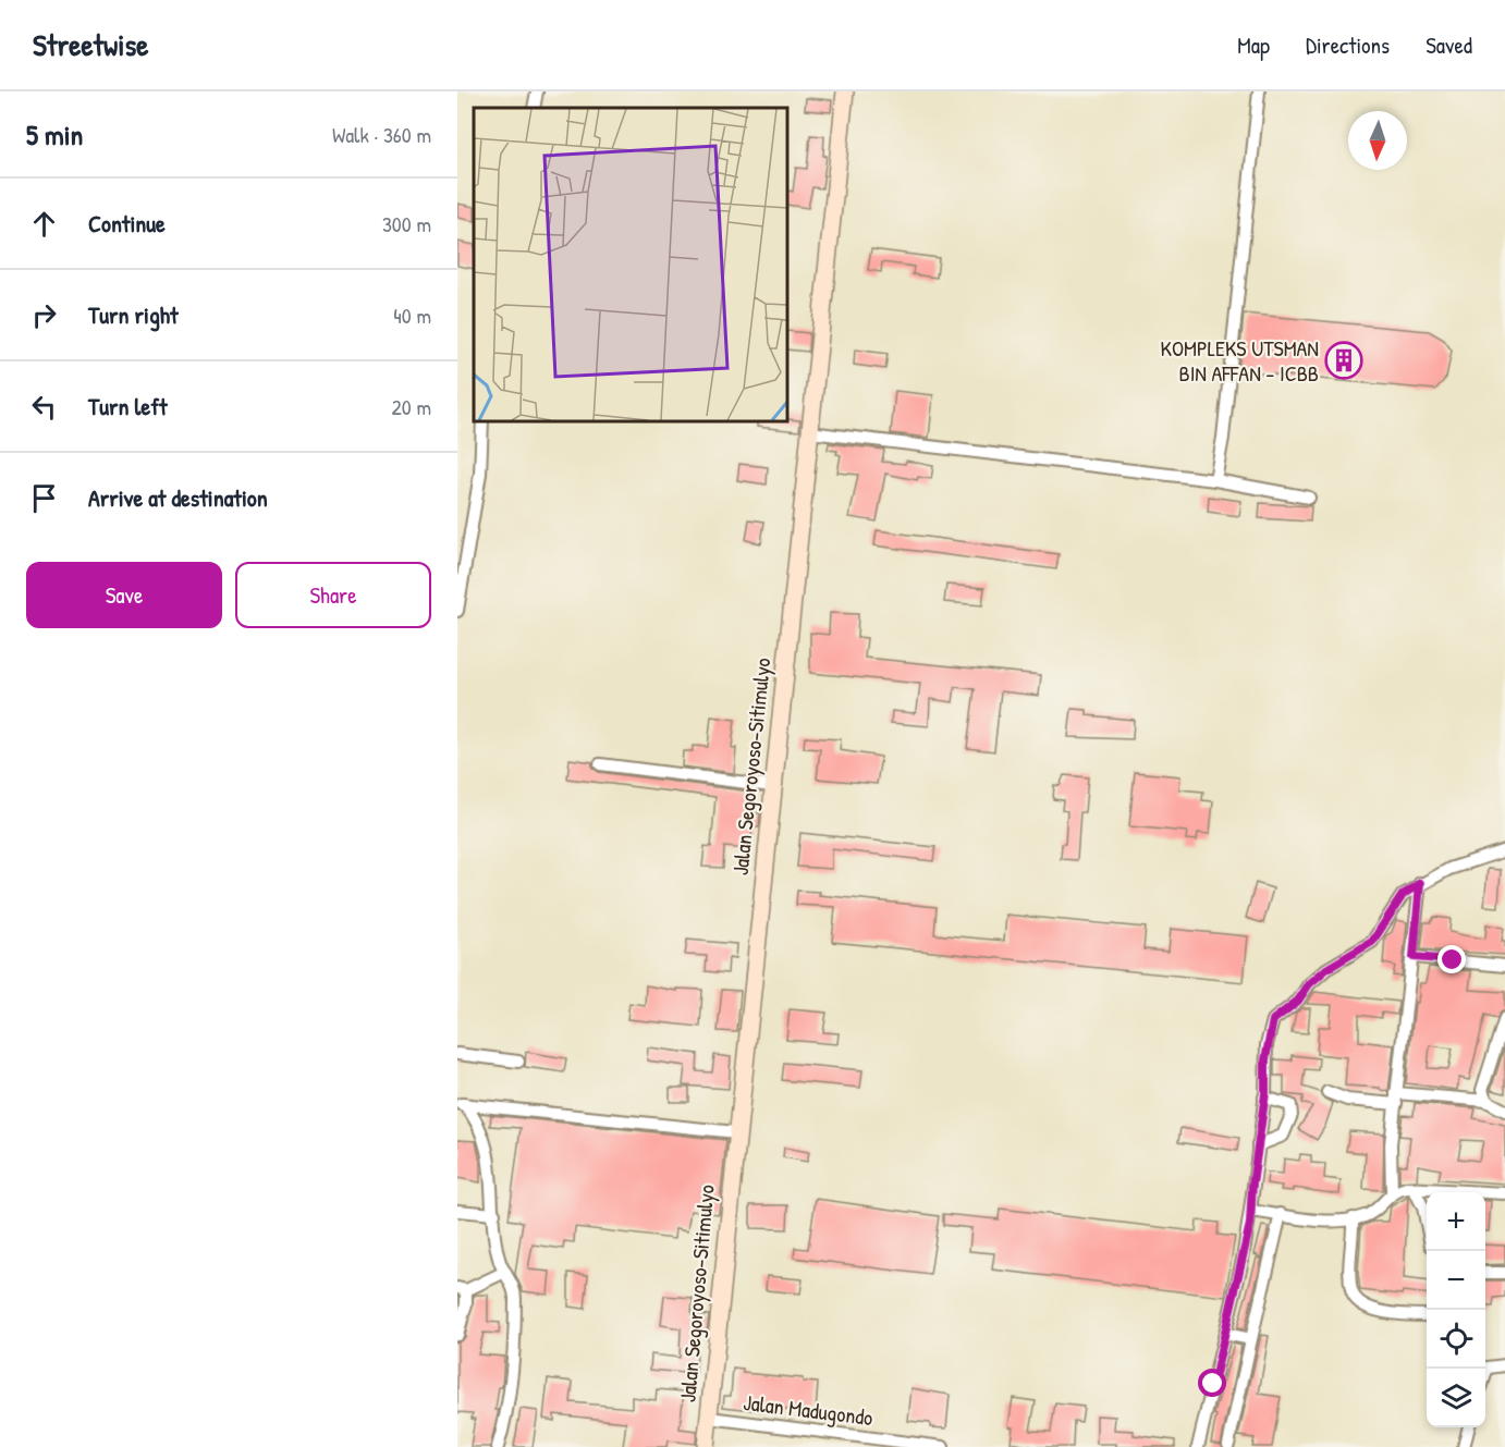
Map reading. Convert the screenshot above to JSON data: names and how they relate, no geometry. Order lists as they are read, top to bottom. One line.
{"streets":{"main road":["Jalan Segoroyoso-Sitimulyo"],"street":["Jalan Madugondo"]},"crossings":[["Jalan Segoroyoso-Sitimulyo","Jalan Madugondo"]],"places":{"building":["KOMPLEKS UTSMAN BIN AFFAN - ICBB"]},"north":"bottom","page":{"header":"Streetwise","nav":["Map","Directions","Saved"],"heading":["5 min","Walk · 360 m"],"list":[["Continue","300 m"],["Turn right","40 m"],["Turn left","20 m"],"Arrive at destination"],"buttons":["Save","Share"],"map_buttons":["+","−"]}}
